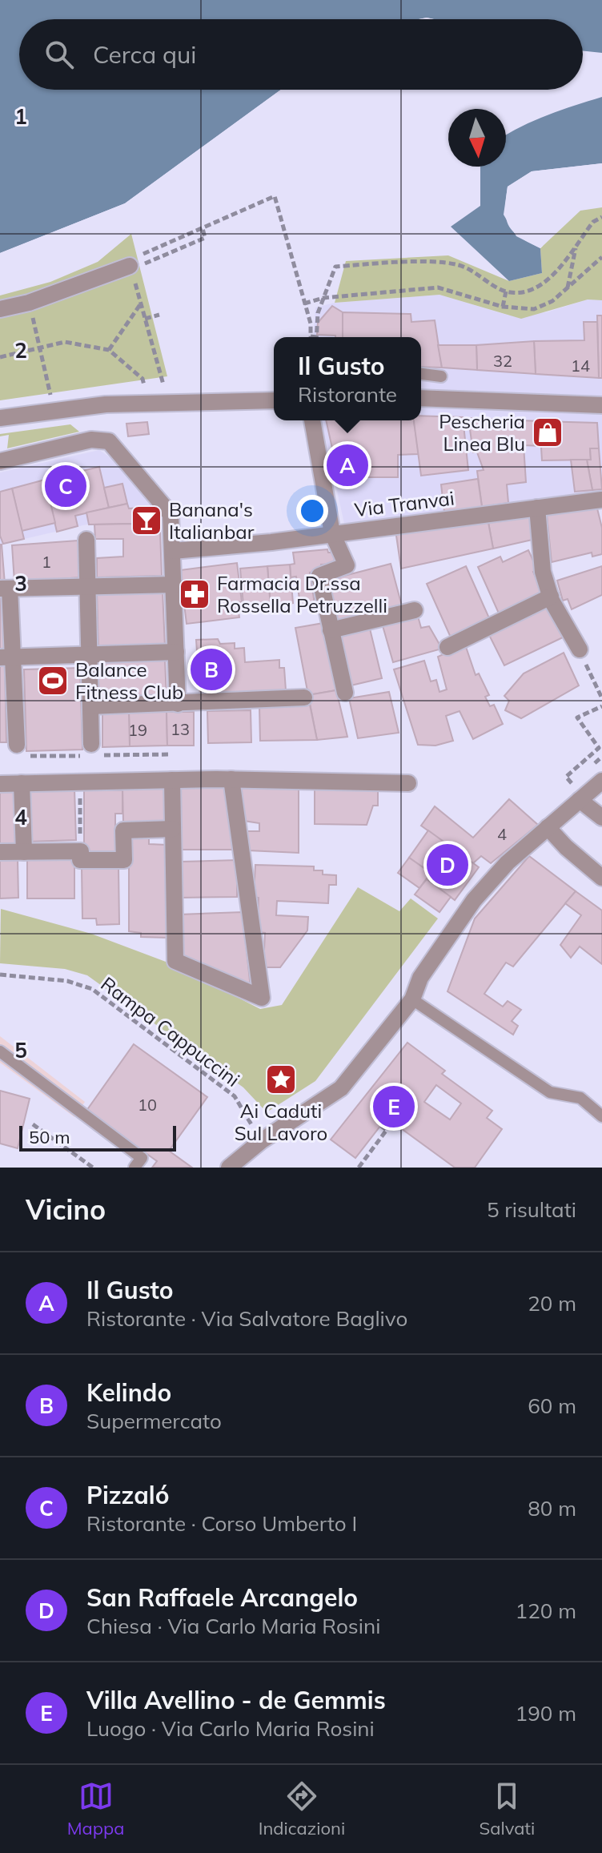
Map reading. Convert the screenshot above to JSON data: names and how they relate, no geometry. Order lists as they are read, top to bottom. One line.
{"streets":{"street":["Via Tranvai"],"path":["Rampa Cappuccini"]},"places":{"shop":["Pescheria Linea Blu"],"bar":["Banana's Italianbar"],"pharmacy":["Farmacia Dr.ssa Rossella Petruzzelli"],"sports":["Balance Fitness Club"],"place":["Ai Caduti Sul Lavoro"]},"house_numbers":["32","14","1","13","19","4","10"],"scale_bar":"50 m","north":"bottom","page":{"search":"Cerca qui","popup":["Il Gusto","Ristorante"],"pins":["A","C","B","D","E"],"scale":"50 m","heading":["Vicino","5 risultati"],"list":[{"mark":"A","name":"Il Gusto","note":"Ristorante · Via Salvatore Baglivo","value":"20 m"},{"mark":"B","name":"Kelindo","note":"Supermercato","value":"60 m"},{"mark":"C","name":"Pizzaló","note":"Ristorante · Corso Umberto I","value":"80 m"},{"mark":"D","name":"San Raffaele Arcangelo","note":"Chiesa · Via Carlo Maria Rosini","value":"120 m"},{"mark":"E","name":"Villa Avellino - de Gemmis","note":"Luogo · Via Carlo Maria Rosini","value":"190 m"}],"nav":["Mappa","Indicazioni","Salvati"]},"grid":{"rows":["1","2","3","4","5"]}}
